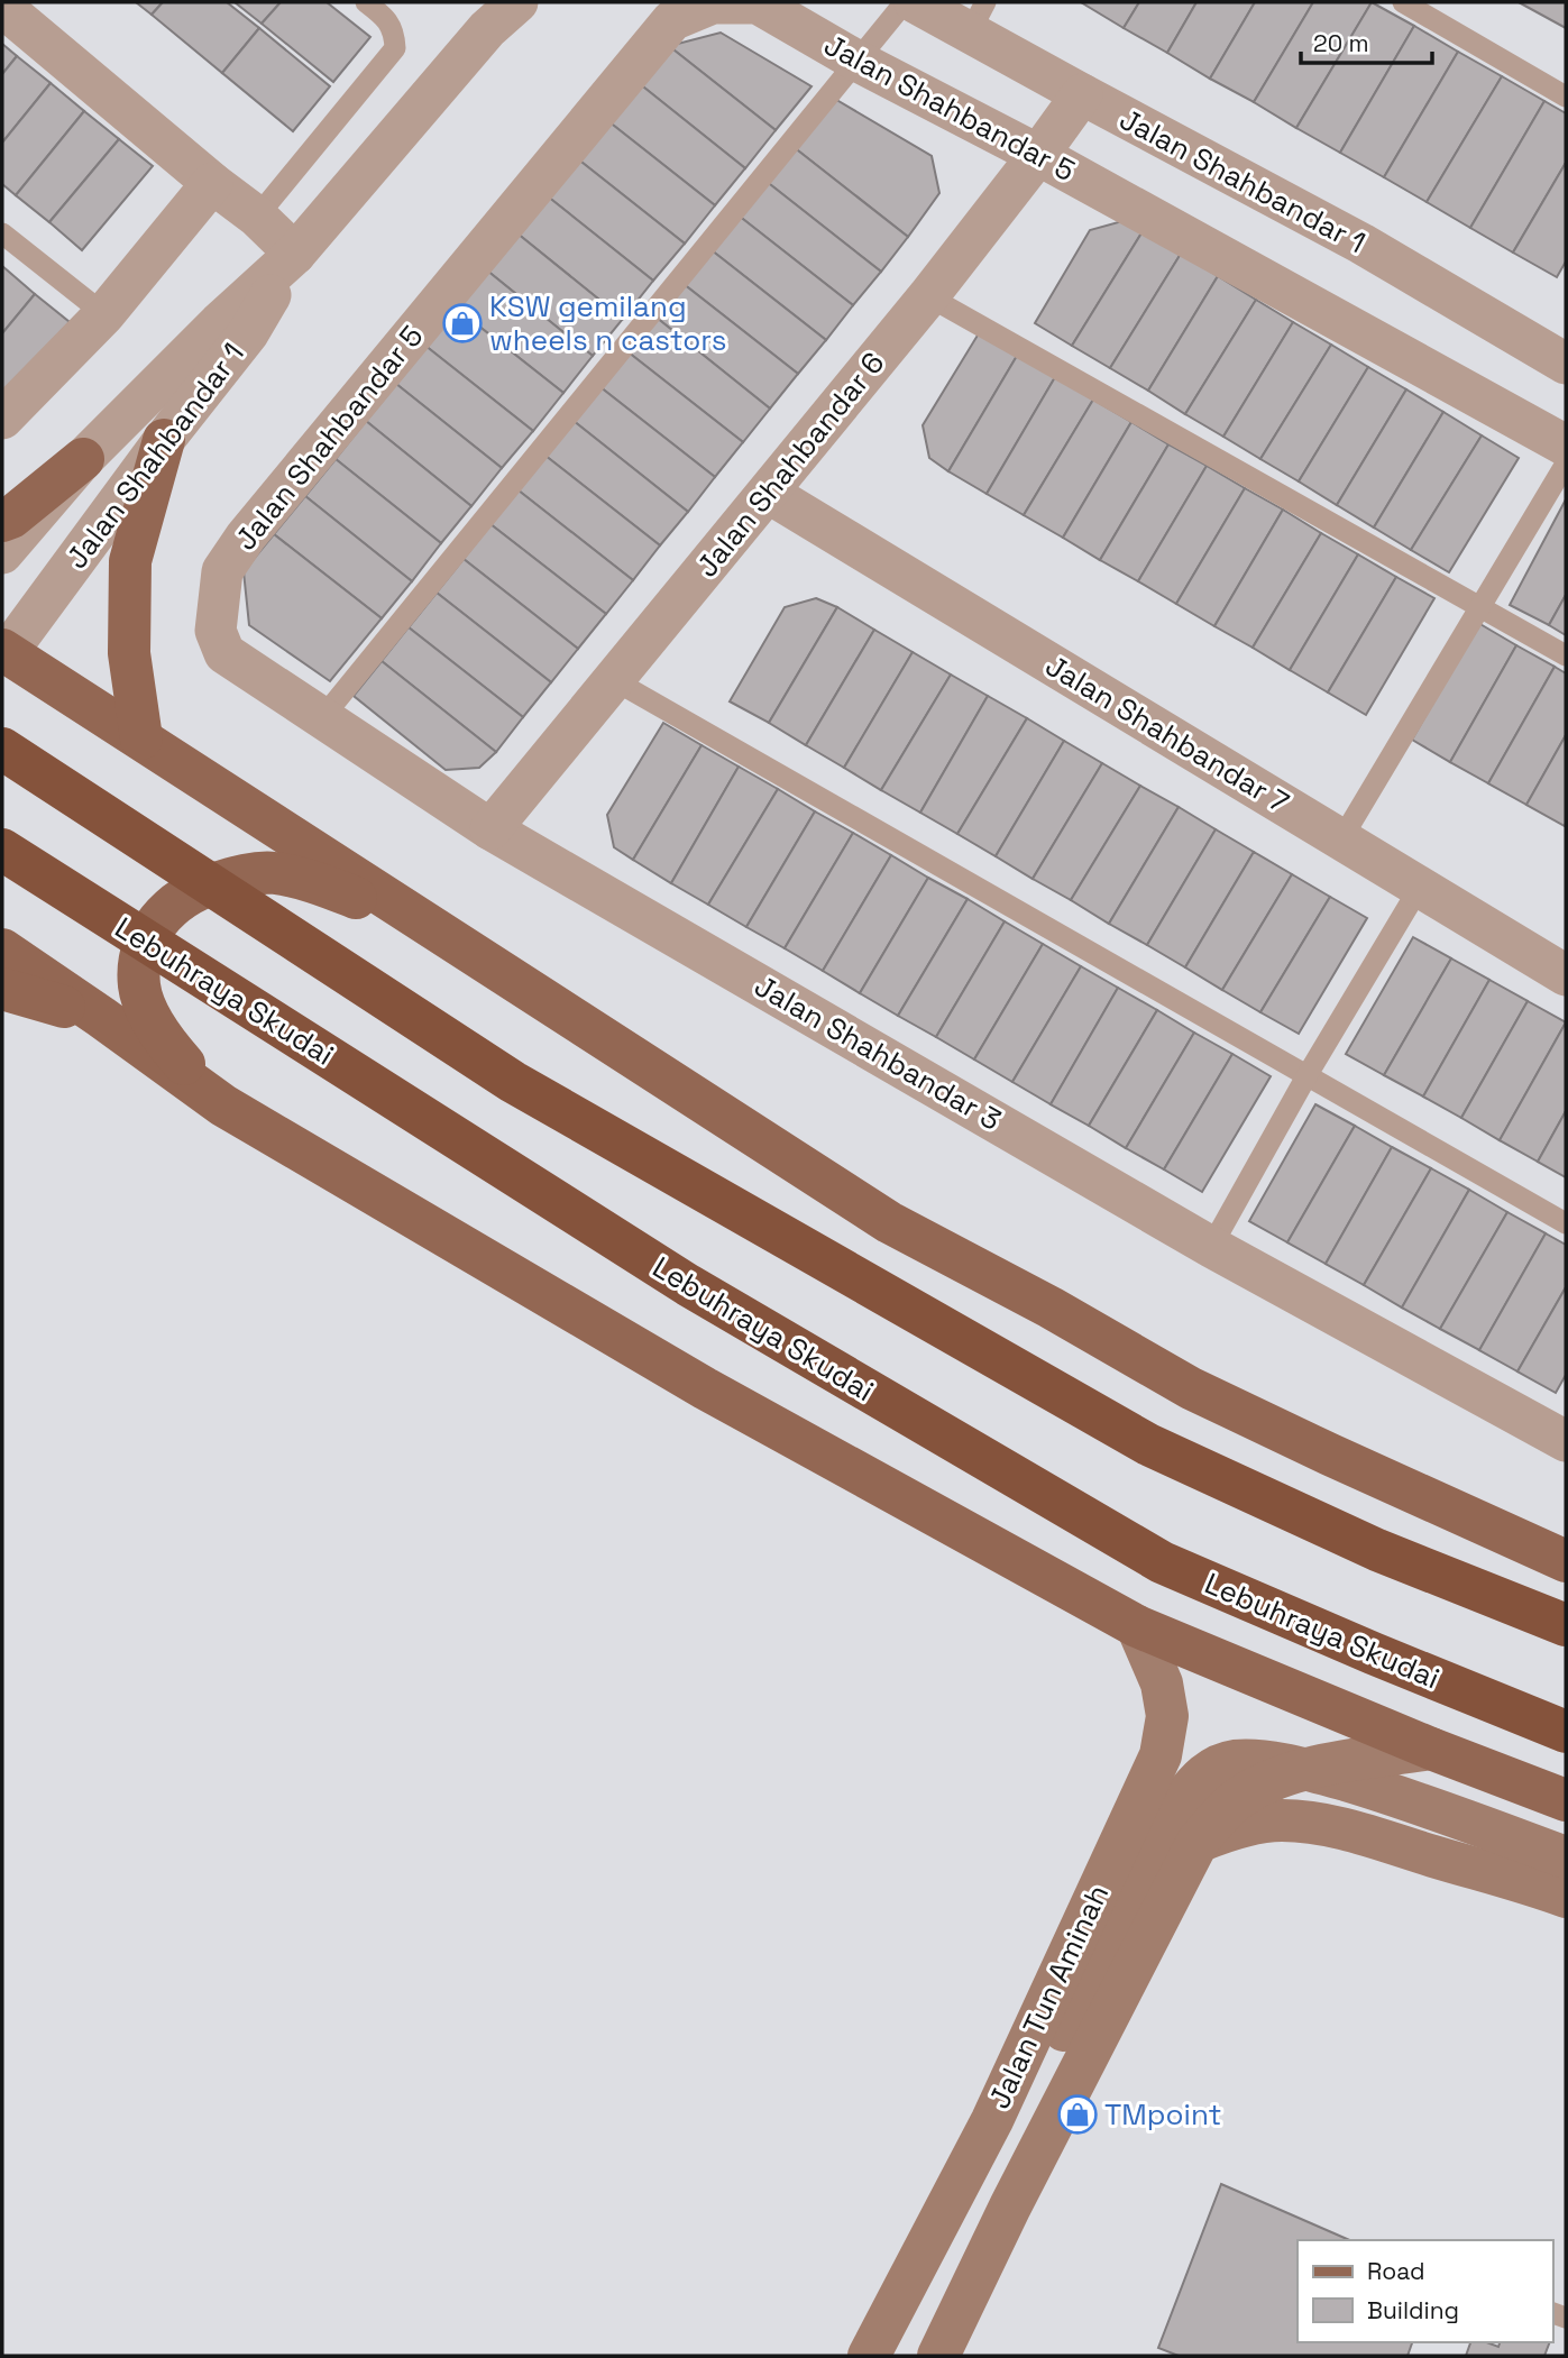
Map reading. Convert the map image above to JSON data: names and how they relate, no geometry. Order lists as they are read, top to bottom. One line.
{"streets":{"highway":["Lebuhraya Skudai"],"main road":["Jalan Tun Aminah"],"street":["Jalan Shahbandar 5","Jalan Shahbandar 1","Jalan Shahbandar 6","Jalan Shahbandar 7","Jalan Shahbandar 3"]},"crossings":[["Jalan Shahbandar 5","Jalan Shahbandar 6"],["Jalan Shahbandar 5","Jalan Shahbandar 3"],["Jalan Shahbandar 1","Jalan Shahbandar 6"],["Jalan Shahbandar 6","Jalan Shahbandar 7"],["Jalan Shahbandar 6","Jalan Shahbandar 3"]],"places":{"shop":["KSW gemilang wheels n castors","TMpoint"]},"legend":["Road","Building"],"scale_bar":"20 m"}
